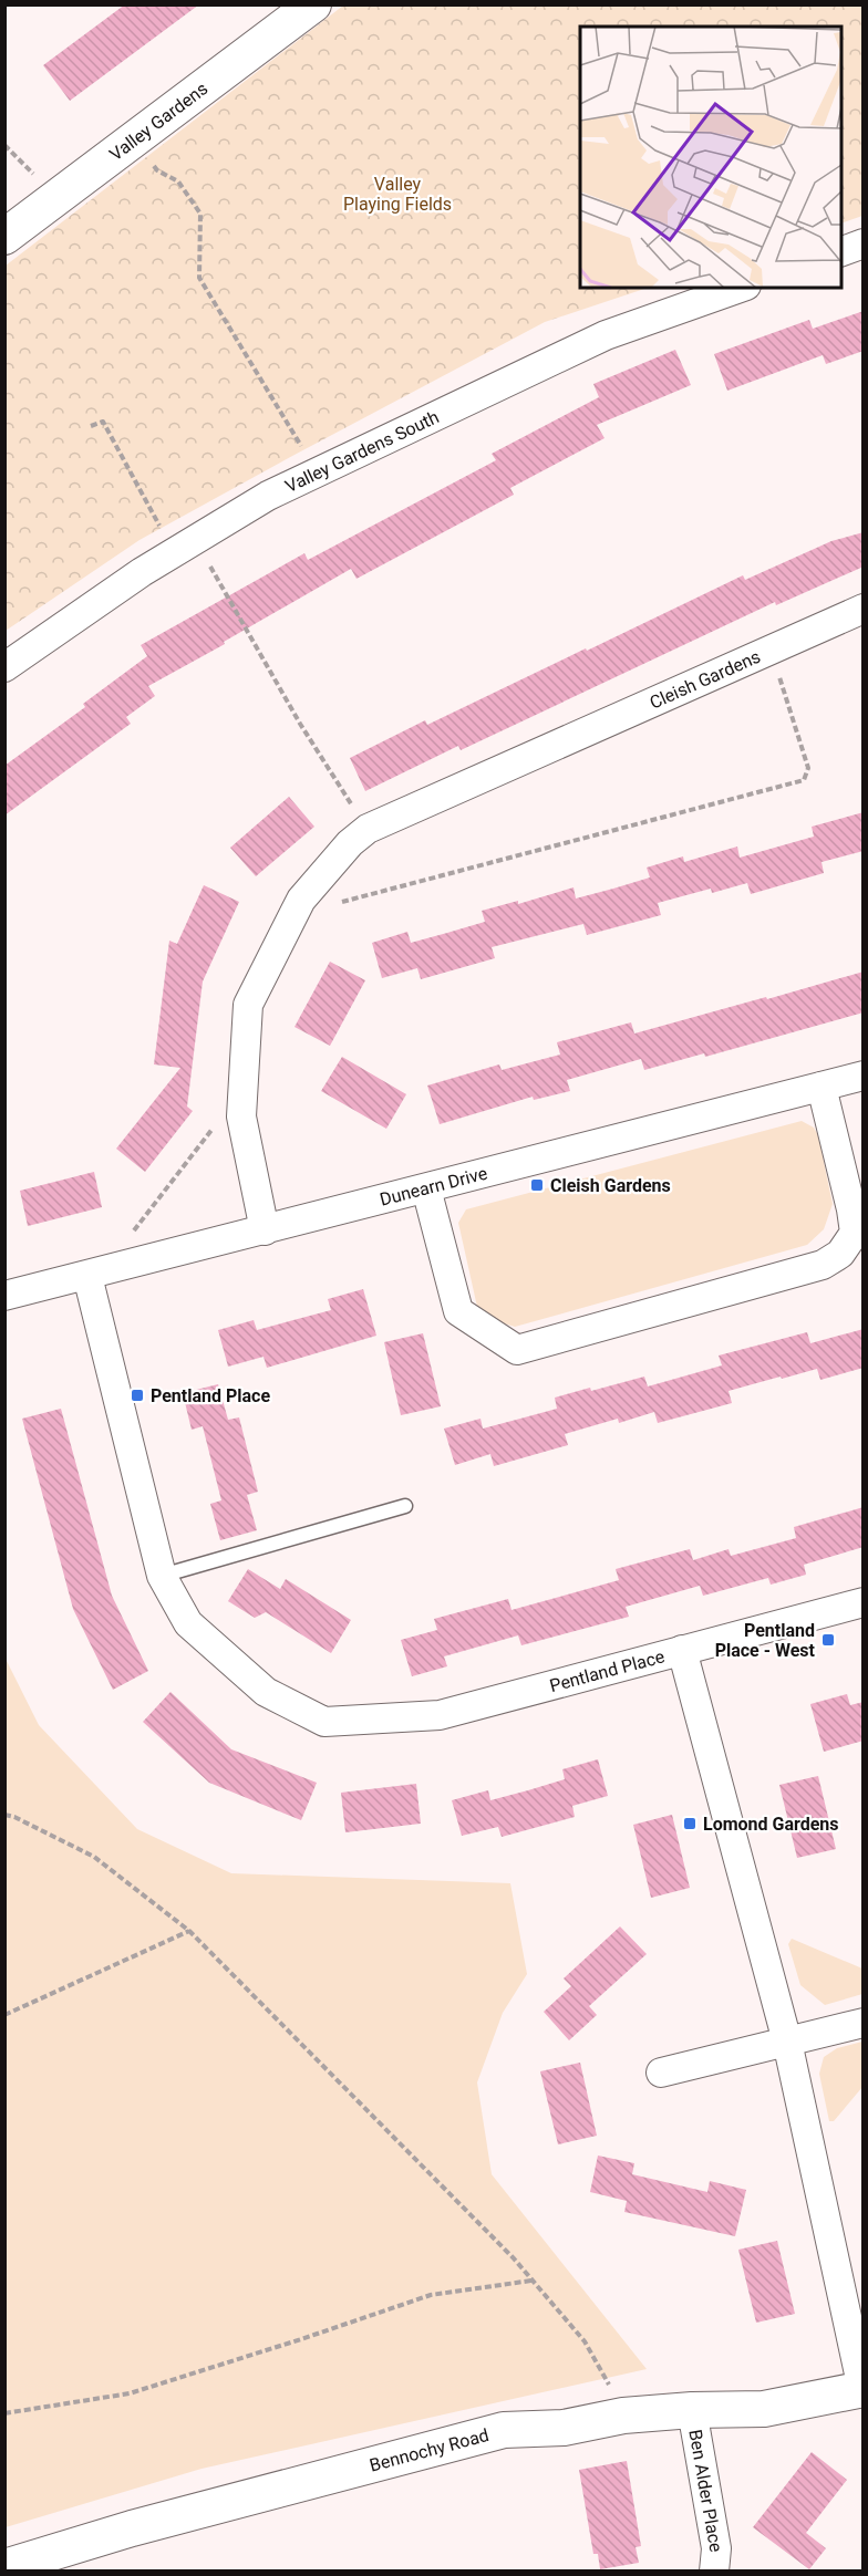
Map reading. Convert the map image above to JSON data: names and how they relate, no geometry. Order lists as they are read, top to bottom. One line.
{"streets":{"street":["Valley Gardens","Valley Gardens South","Cleish Gardens","Dunearn Drive","Pentland Place","Bennochy Road","Ben Alder Place"]},"crossings":[["Cleish Gardens","Dunearn Drive"],["Dunearn Drive","Pentland Place"],["Bennochy Road","Ben Alder Place"]],"parks":["Valley Playing Fields"],"places":{"transit":["Cleish Gardens","Pentland Place","Pentland Place - West","Lomond Gardens"]}}
